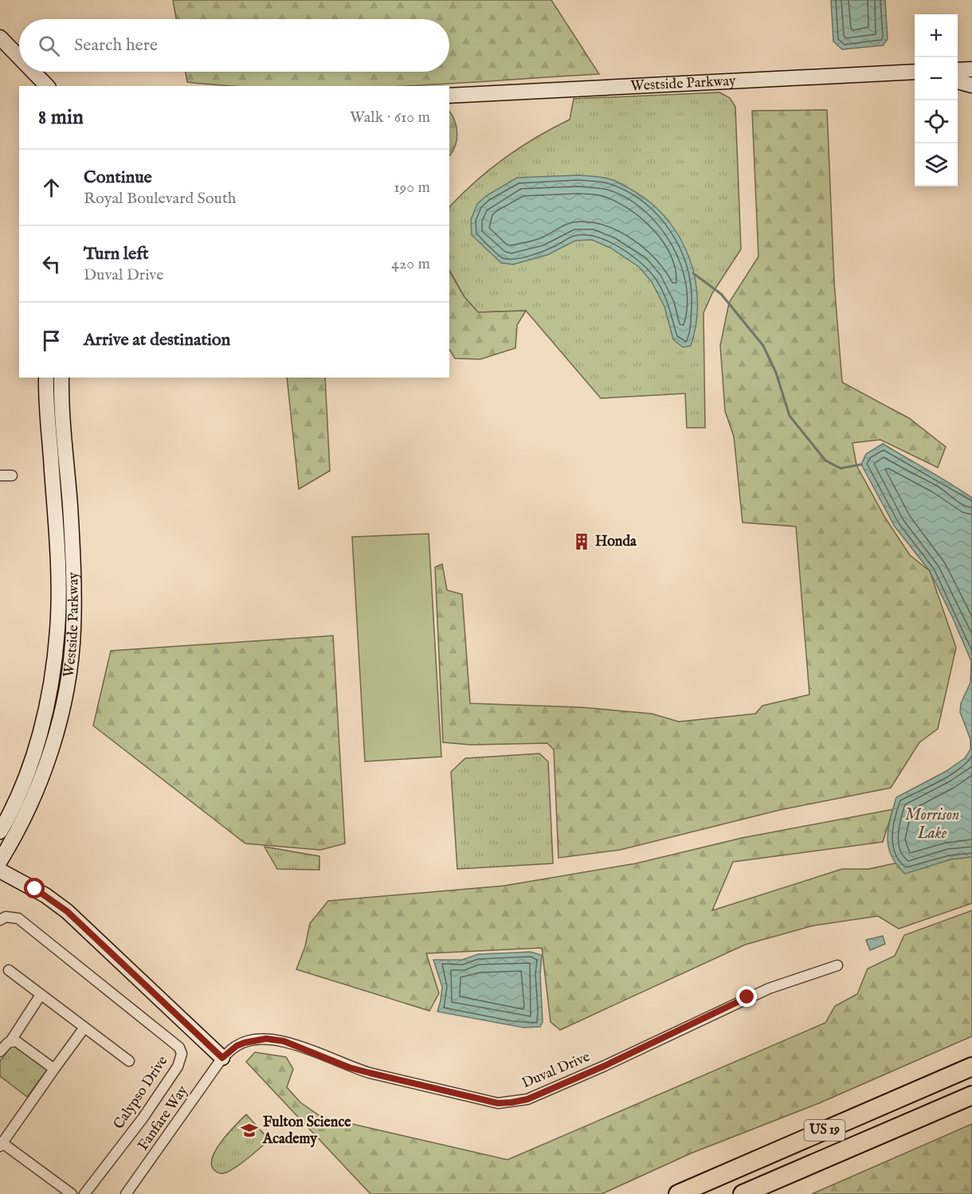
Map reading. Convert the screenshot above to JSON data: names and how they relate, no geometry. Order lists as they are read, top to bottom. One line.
{"streets":{"highway":["US 19"],"main road":["Westside Parkway"],"street":["Duval Drive","Calypso Drive","Fanfare Way"]},"crossings":[["Duval Drive","Fanfare Way"]],"water":["Morrison Lake"],"places":{"building":["Honda"],"school or university":["Fulton Science Academy"]},"page":{"map_buttons":["+","−"],"search":"Search here","heading":["8 min","Walk · 610 m"],"list":[["Continue","Royal Boulevard South","190 m"],["Turn left","Duval Drive","420 m"],"Arrive at destination"]}}
